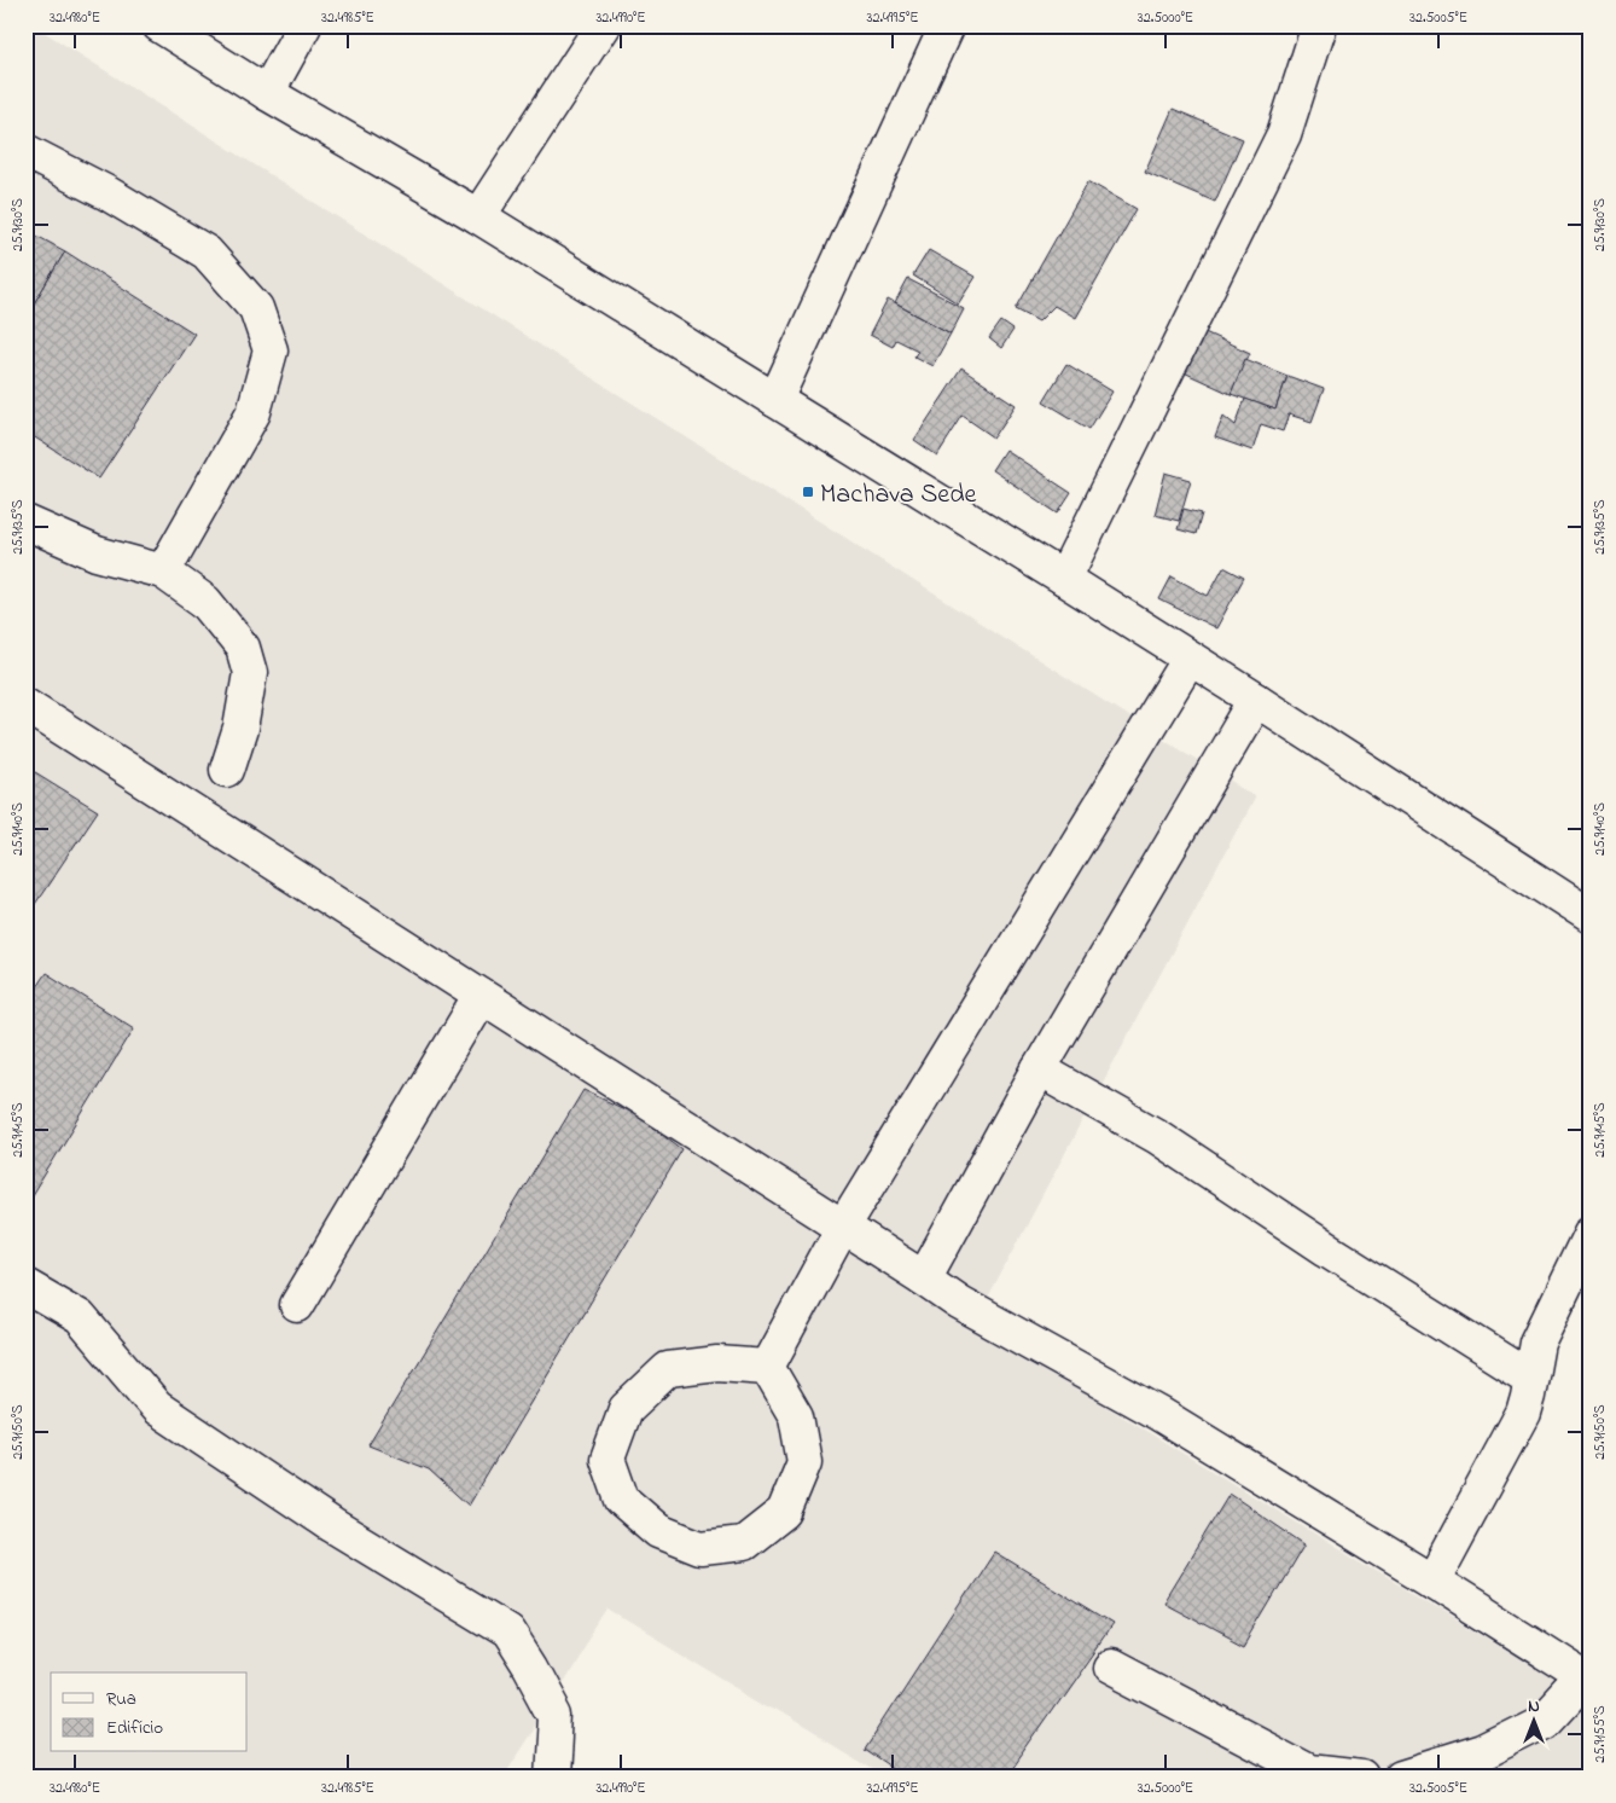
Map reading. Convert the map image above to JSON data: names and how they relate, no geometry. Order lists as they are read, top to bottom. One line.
{"places":{"transit":["Machava Sede"]},"legend":["Rua","Edifício"],"north":"top","coordinates":["32.4980°E","32.4985°E","32.4990°E","32.4995°E","32.5000°E","32.5005°E","25.9130°S","25.9135°S","25.9140°S","25.9145°S","25.9150°S","25.9155°S"]}
